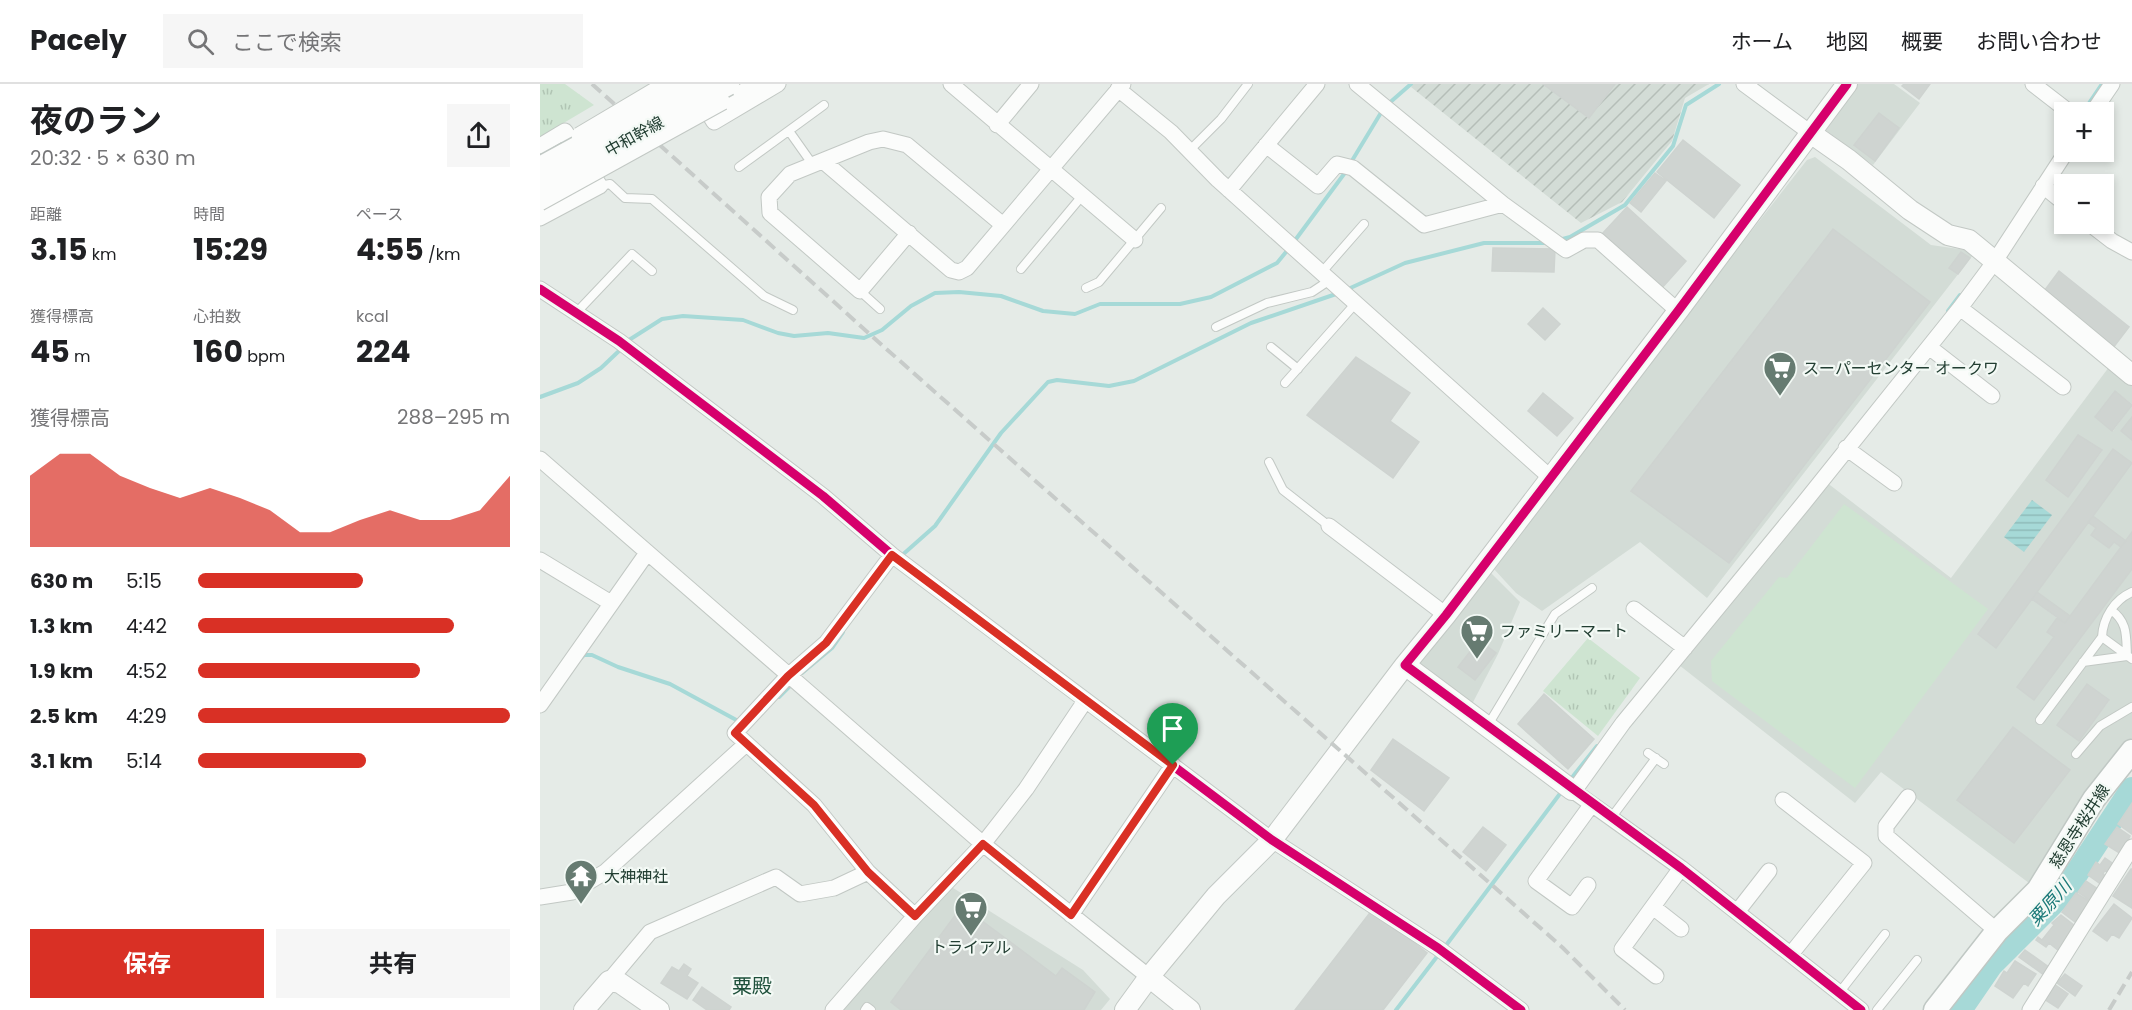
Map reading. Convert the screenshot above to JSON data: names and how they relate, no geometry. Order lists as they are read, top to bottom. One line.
{"streets":{"main road":["中和幹線","慈恩寺桜井線"]},"districts":["粟殿"],"water":["粟原川"],"places":{"supermarket":["スーパーセンター オークワ","ファミリーマート","トライアル"],"temple":["大神神社"]},"page":{"header":"Pacely","search":"ここで検索","nav":["ホーム","地図","概要","お問い合わせ"],"heading":["夜のラン","20:32 · 5 × 630 m"],"map_buttons":["+","−"],"stats":[["距離","3.15 km"],["時間","15:29"],["ペース","4:55 /km"],["獲得標高","45 m"],["心拍数","160 bpm"],["kcal","224"]],"chart":["獲得標高","288–295 m"],"list":[{"name":"630 m","note":"5:15"},{"name":"1.3 km","note":"4:42"},{"name":"1.9 km","note":"4:52"},{"name":"2.5 km","note":"4:29"},{"name":"3.1 km","note":"5:14"}],"buttons":["保存","共有"]}}
